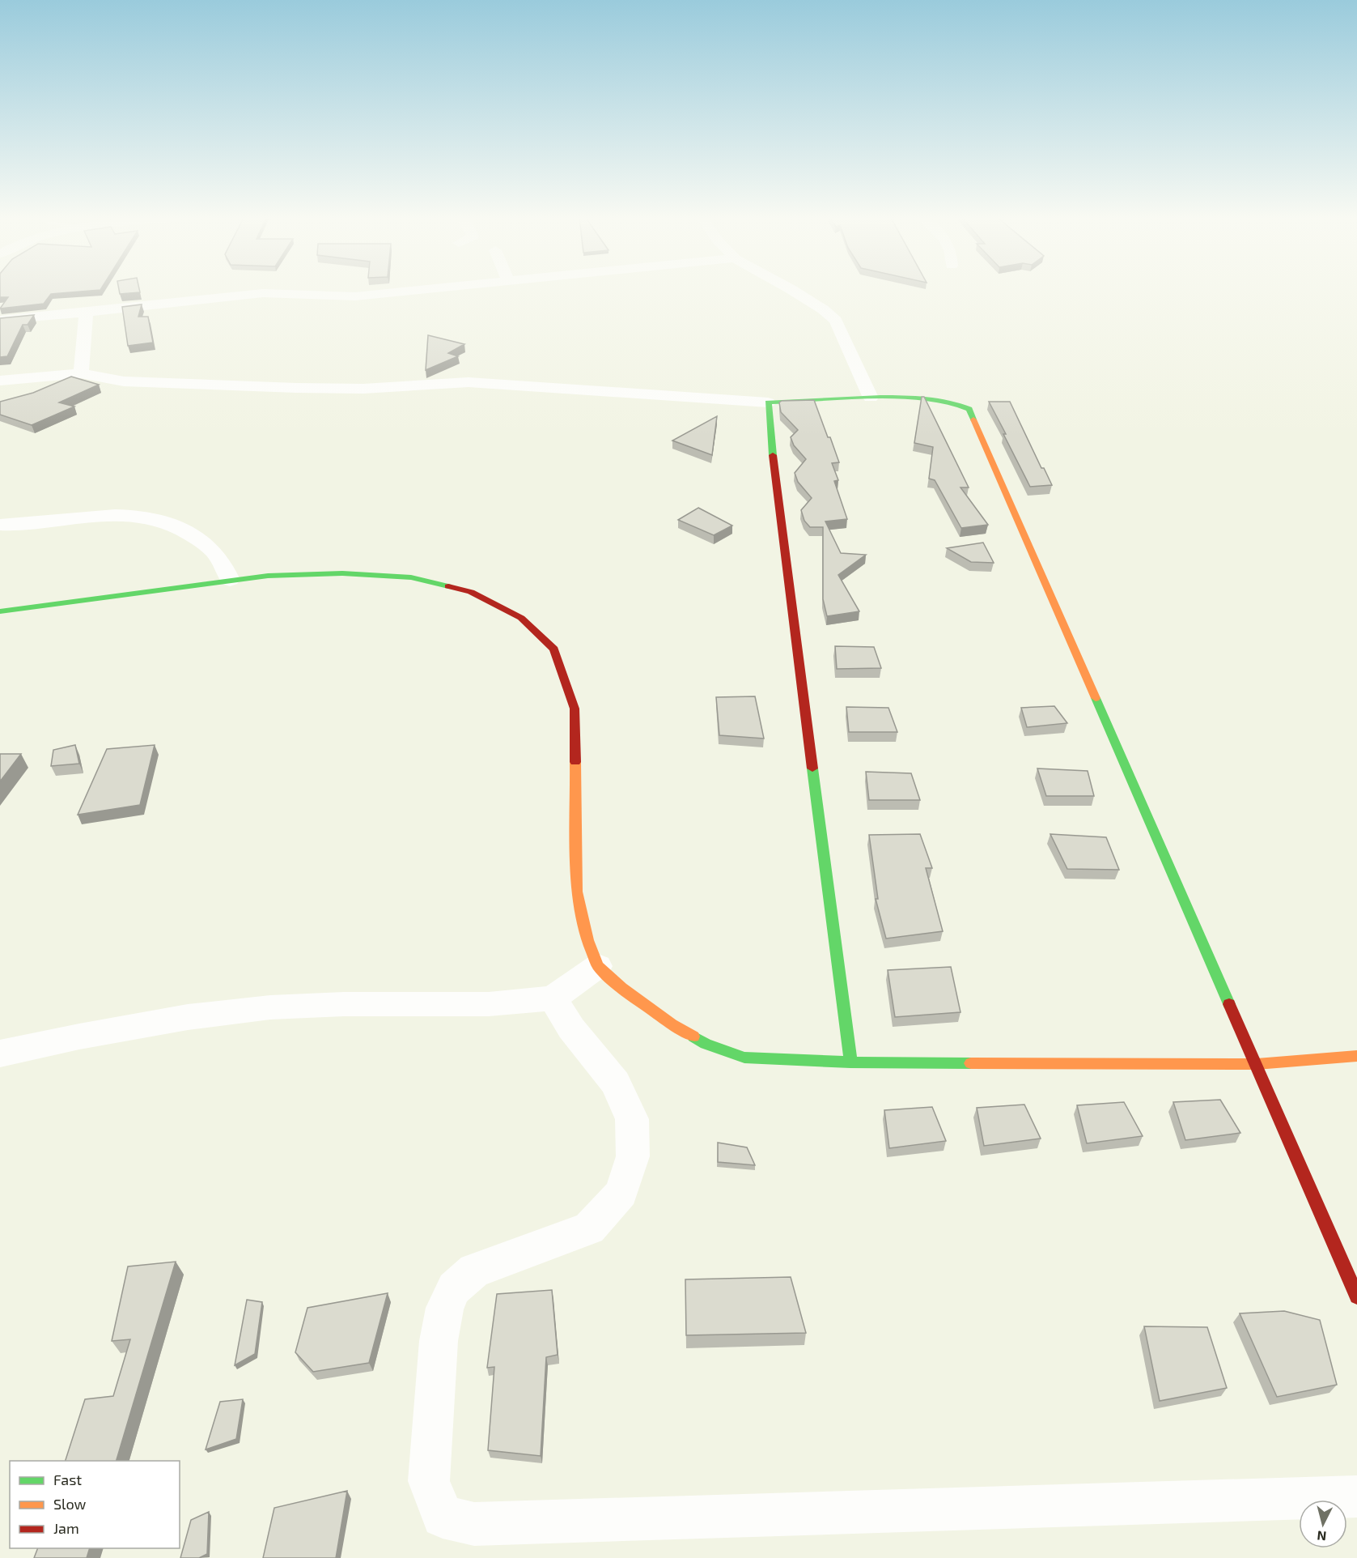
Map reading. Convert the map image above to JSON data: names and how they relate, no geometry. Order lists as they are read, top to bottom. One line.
{"legend":["Fast","Slow","Jam"],"north":"bottom"}
